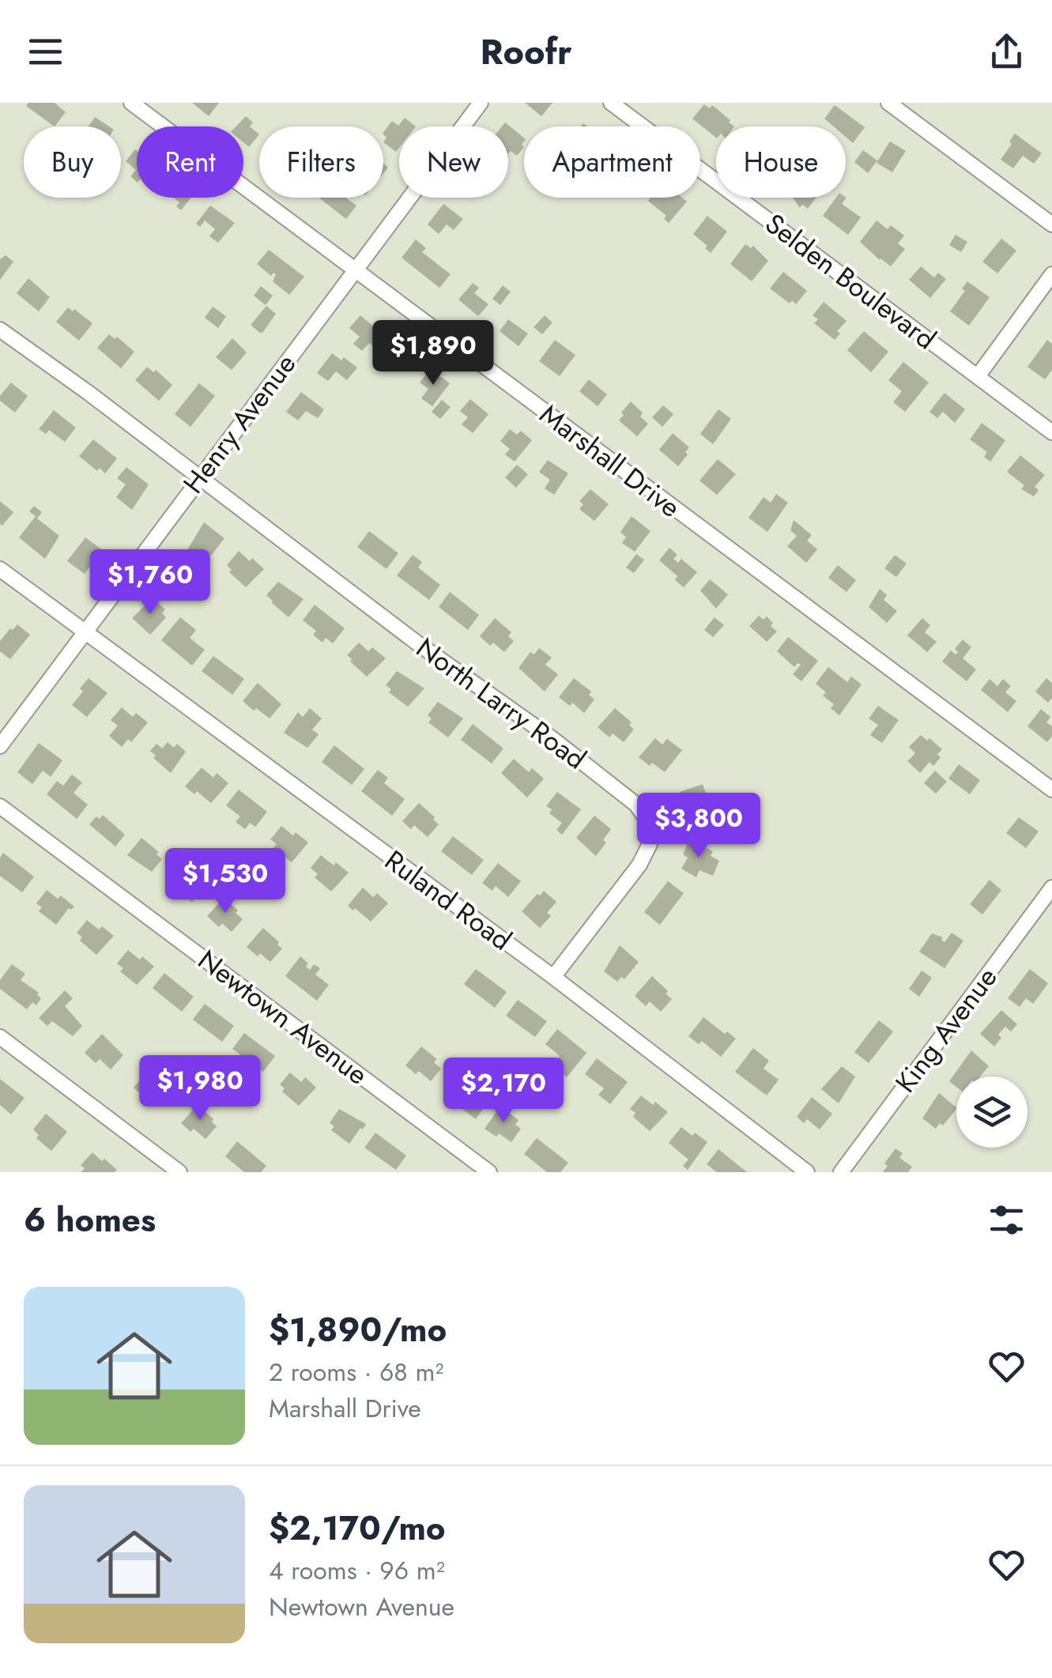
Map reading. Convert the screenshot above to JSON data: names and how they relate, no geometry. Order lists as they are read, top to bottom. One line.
{"streets":{"street":["Selden Boulevard","Henry Avenue","Marshall Drive","North Larry Road","Ruland Road","Newtown Avenue","King Avenue"]},"crossings":[["Henry Avenue","Marshall Drive"],["Henry Avenue","North Larry Road"],["Henry Avenue","Ruland Road"],["North Larry Road","Ruland Road"]],"page":{"header":"Roofr","chip":["Buy","Rent","Filters","New","Apartment","House"],"price":["$1,890","$1,760","$3,800","$1,530","$1,980","$2,170"],"heading":"6 homes","list":[{"name":"$1,890/mo","note":"2 rooms · 68 m² · Marshall Drive"},{"name":"$2,170/mo","note":"4 rooms · 96 m² · Newtown Avenue"}]}}
